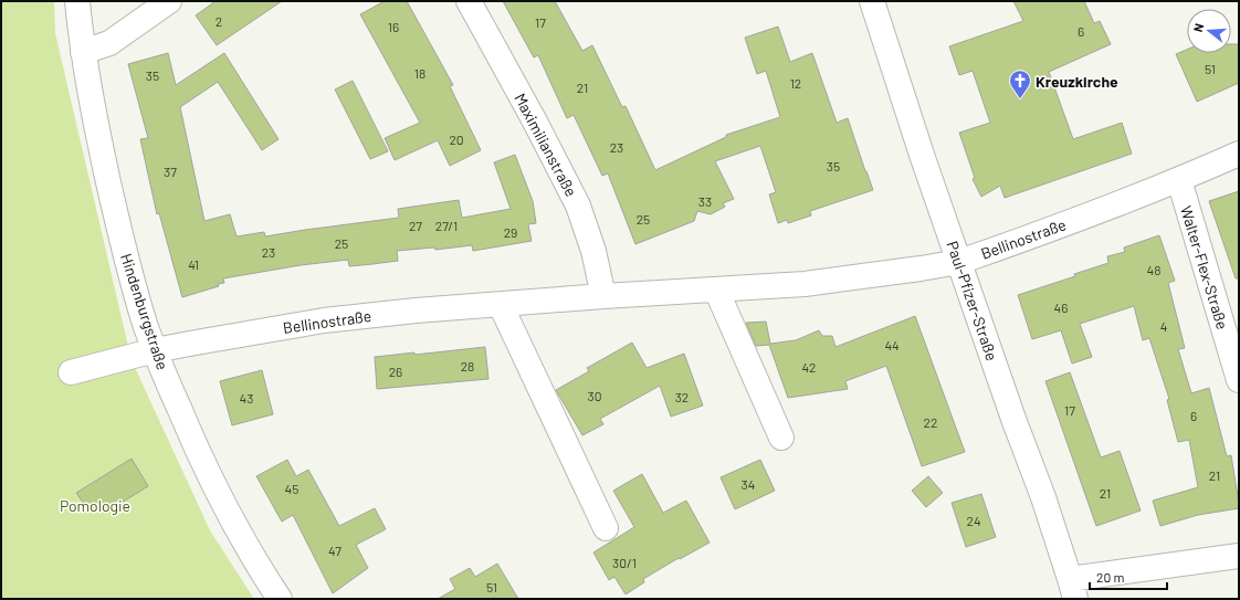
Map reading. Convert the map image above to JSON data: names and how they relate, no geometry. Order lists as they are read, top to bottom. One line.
{"streets":{"street":["Maximilianstraße","Bellinostraße","Walter-Flex-Straße","Paul-Pfizer-Straße","Hindenburgstraße"]},"crossings":[["Maximilianstraße","Bellinostraße"],["Bellinostraße","Walter-Flex-Straße"],["Bellinostraße","Paul-Pfizer-Straße"],["Bellinostraße","Hindenburgstraße"]],"parks":["Pomologie"],"places":{"church":["Kreuzkirche"]},"house_numbers":["2","17","16","6","51","18","35","12","21","20","23","35","37","33","25","27","27/1","29","25","23","41","48","46","4","44","28","42","26","30","32","43","17","6","22","21","34","45","21","24","47","30/1","51"],"scale_bar":"20 m","north":"left"}
